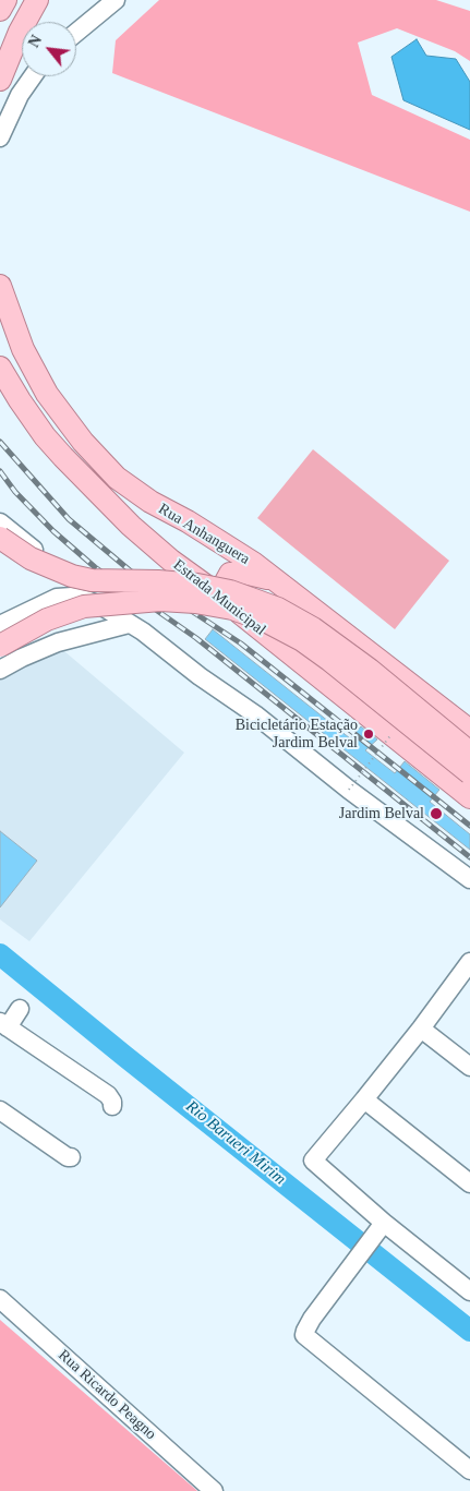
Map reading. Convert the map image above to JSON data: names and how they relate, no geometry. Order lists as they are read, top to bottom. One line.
{"streets":{"main road":["Rua Anhanguera","Estrada Municipal"],"street":["Rua Ricardo Peagno"]},"water":["Rio Barueri Mirim"],"places":["Bicicletário Estação Jardim Belval","Jardim Belval"],"north":"top left"}
